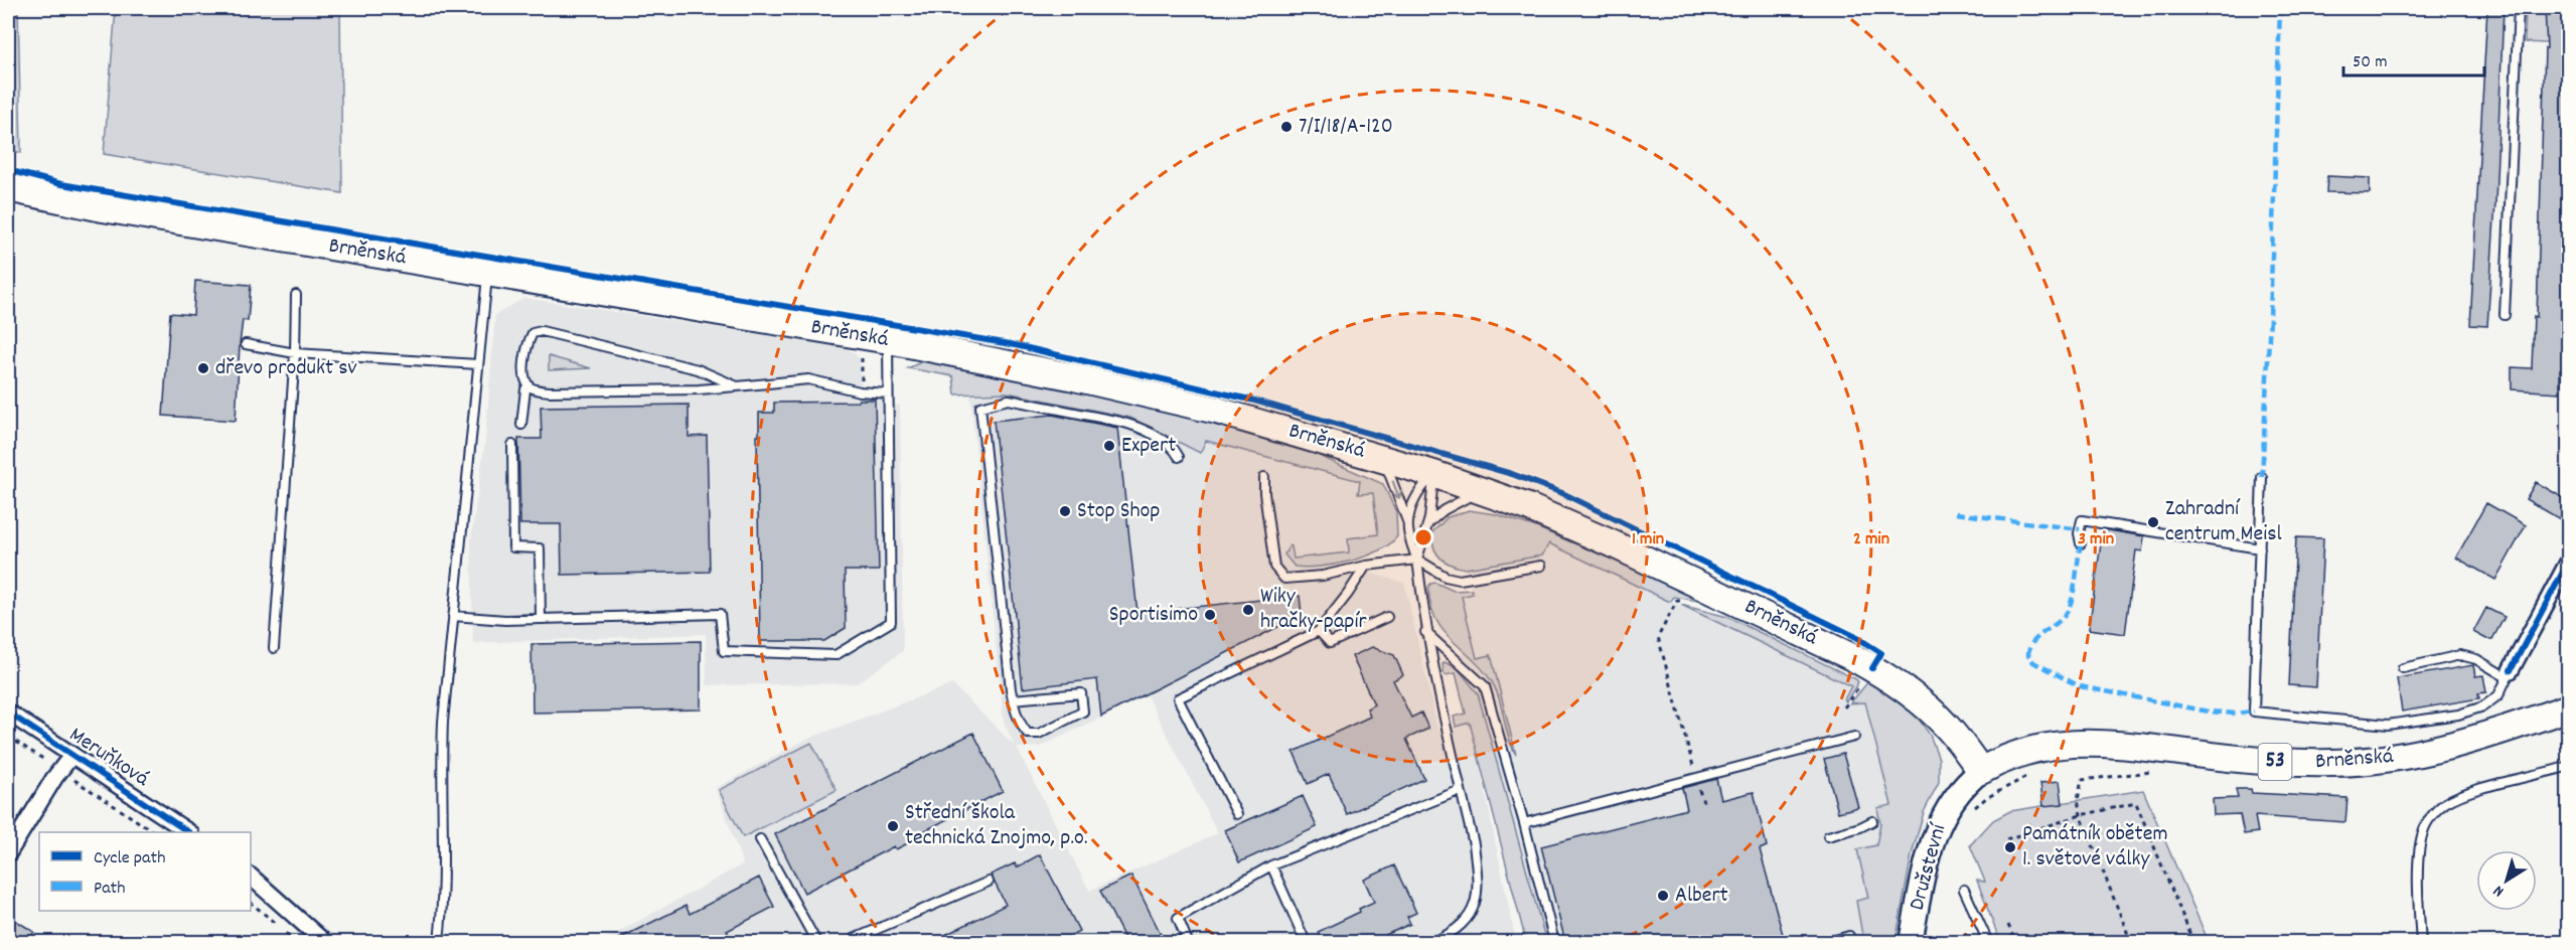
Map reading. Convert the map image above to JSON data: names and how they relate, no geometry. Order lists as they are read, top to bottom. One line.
{"streets":{"main road":["Brněnská","53","Družstevní"],"street":["Meruňková"]},"crossings":[["Brněnská","Družstevní"]],"places":["7/I/18/A-120","dřevo produkt sv","Expert","Stop Shop","Zahradní centrum Meisl","Wiky hračky-papír","Sportisimo","Střední škola technická Znojmo, p.o.","Památník obětem 1. světové války","Albert"],"legend":["Cycle path","Path"],"scale_bar":"50 m","north":"bottom left","rings":["1 min","2 min","3 min"]}
